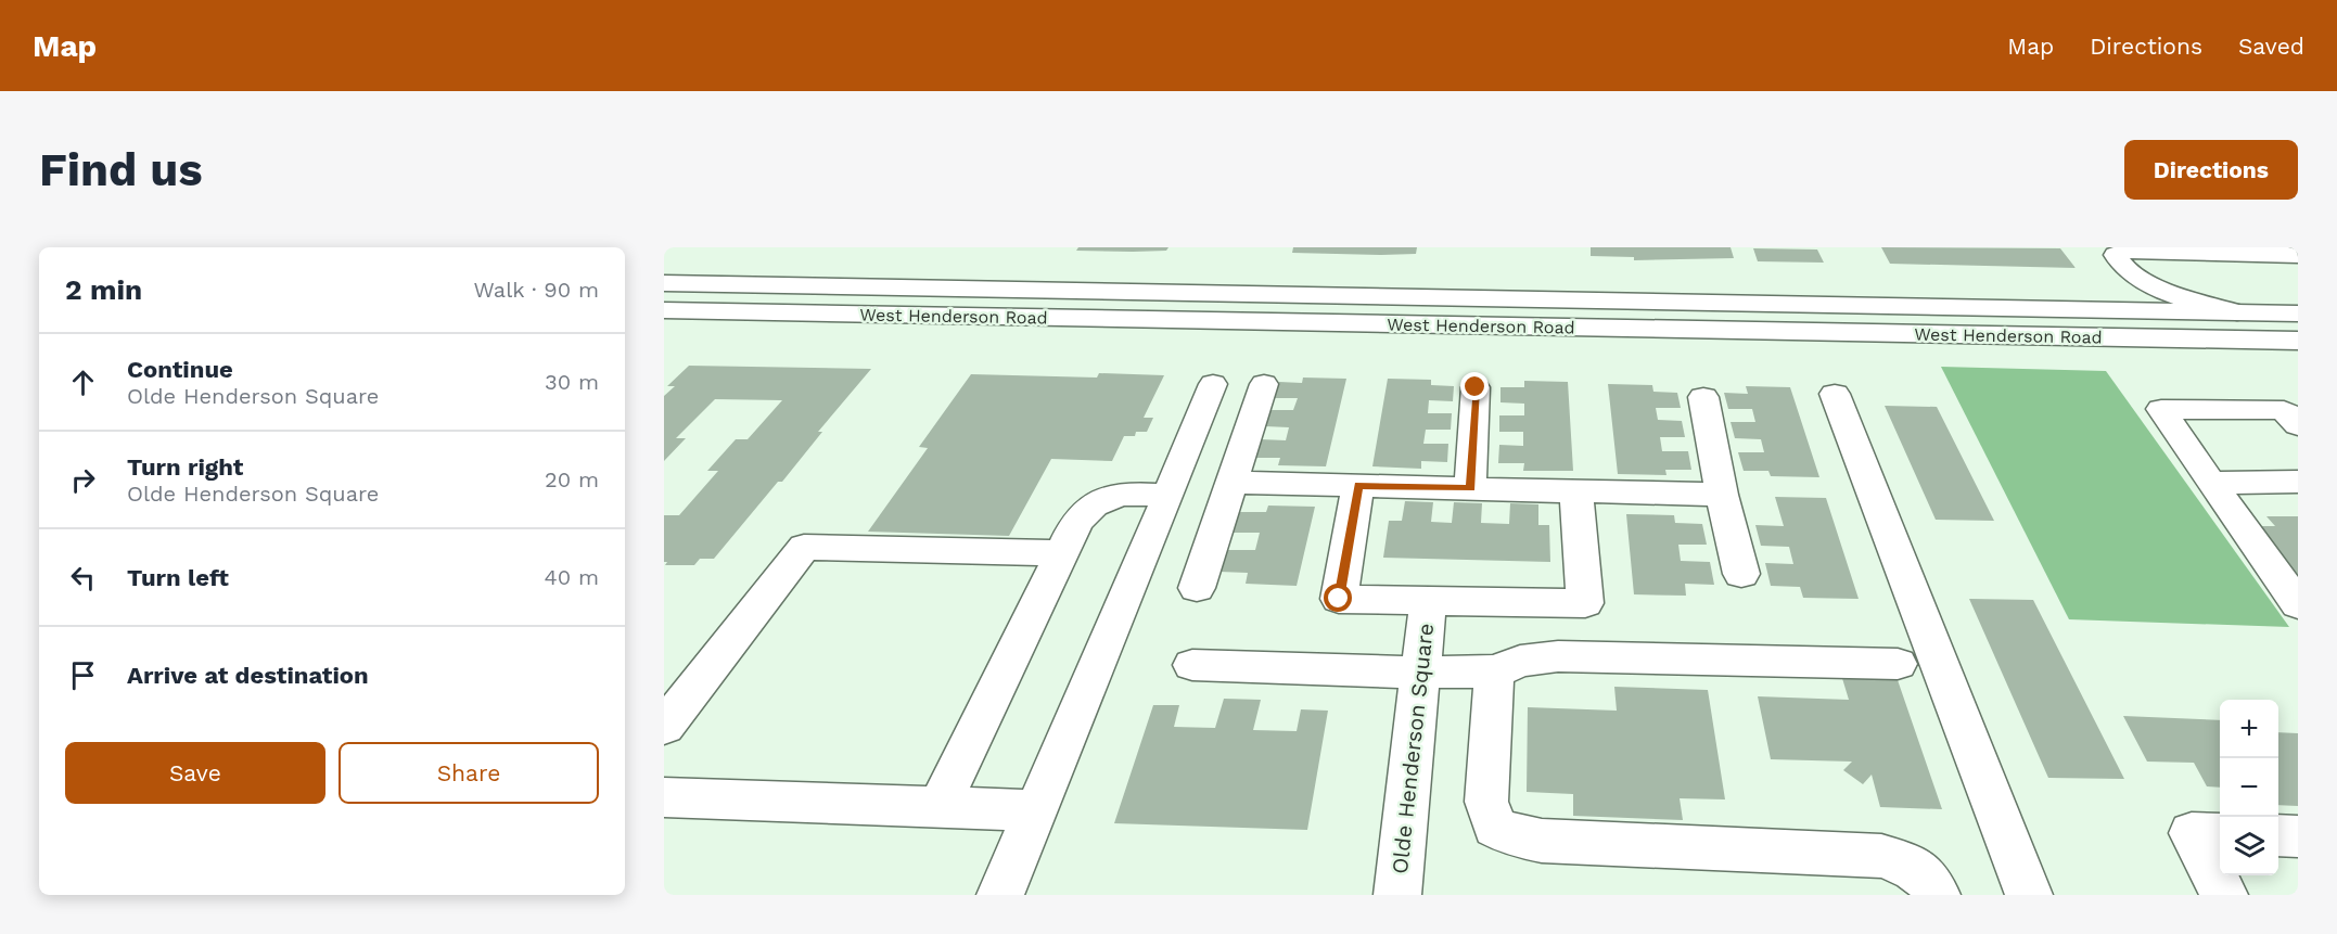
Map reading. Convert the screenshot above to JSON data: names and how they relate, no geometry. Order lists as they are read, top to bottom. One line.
{"streets":{"main road":["West Henderson Road","Olde Henderson Square"]},"page":{"header":"Map","nav":["Map","Directions","Saved"],"buttons":["Directions",["Save","Share"]],"title":"Find us","heading":["2 min","Walk · 90 m"],"list":[["Continue","Olde Henderson Square","30 m"],["Turn right","Olde Henderson Square","20 m"],["Turn left","40 m"],"Arrive at destination"],"map_buttons":["+","−"]}}
